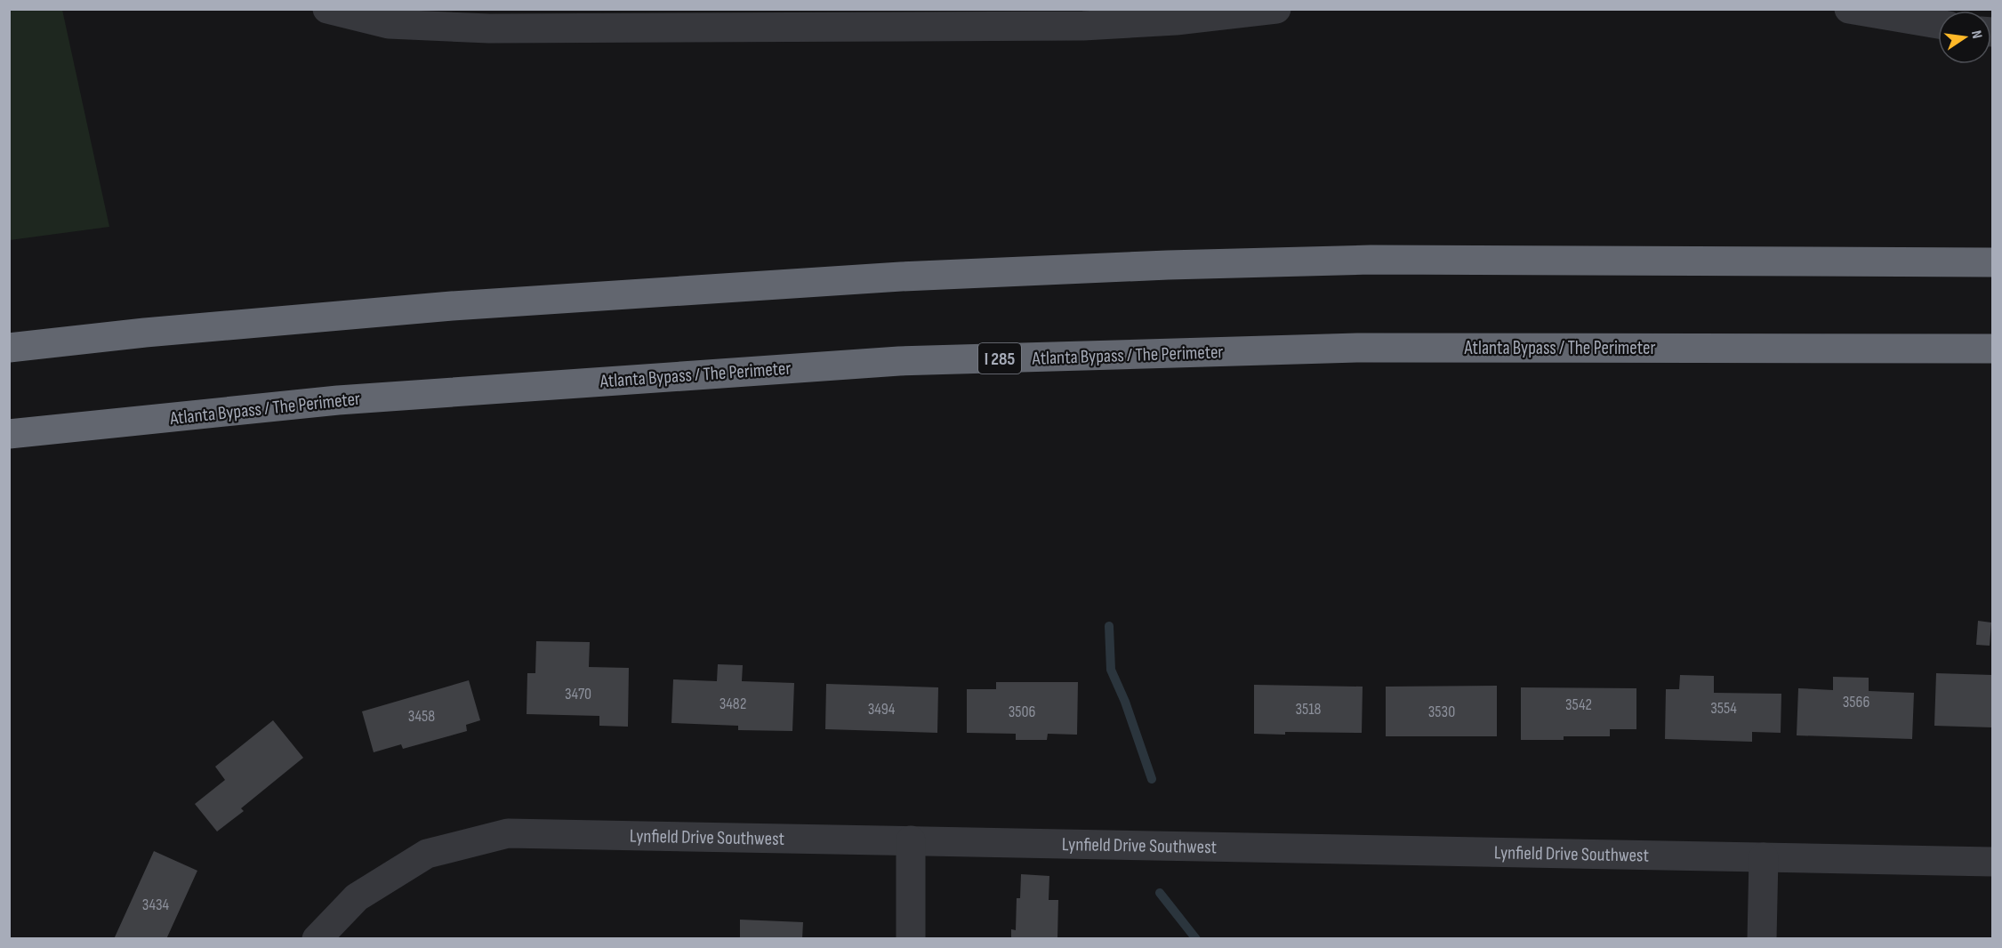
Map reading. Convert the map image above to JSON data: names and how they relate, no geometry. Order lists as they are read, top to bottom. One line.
{"streets":{"highway":["Atlanta Bypass / The Perimeter","I 285"],"street":["Lynfield Drive Southwest"]},"house_numbers":["3470","3566","3482","3542","3554","3494","3518","3506","3530","3458","3434"],"north":"right"}
